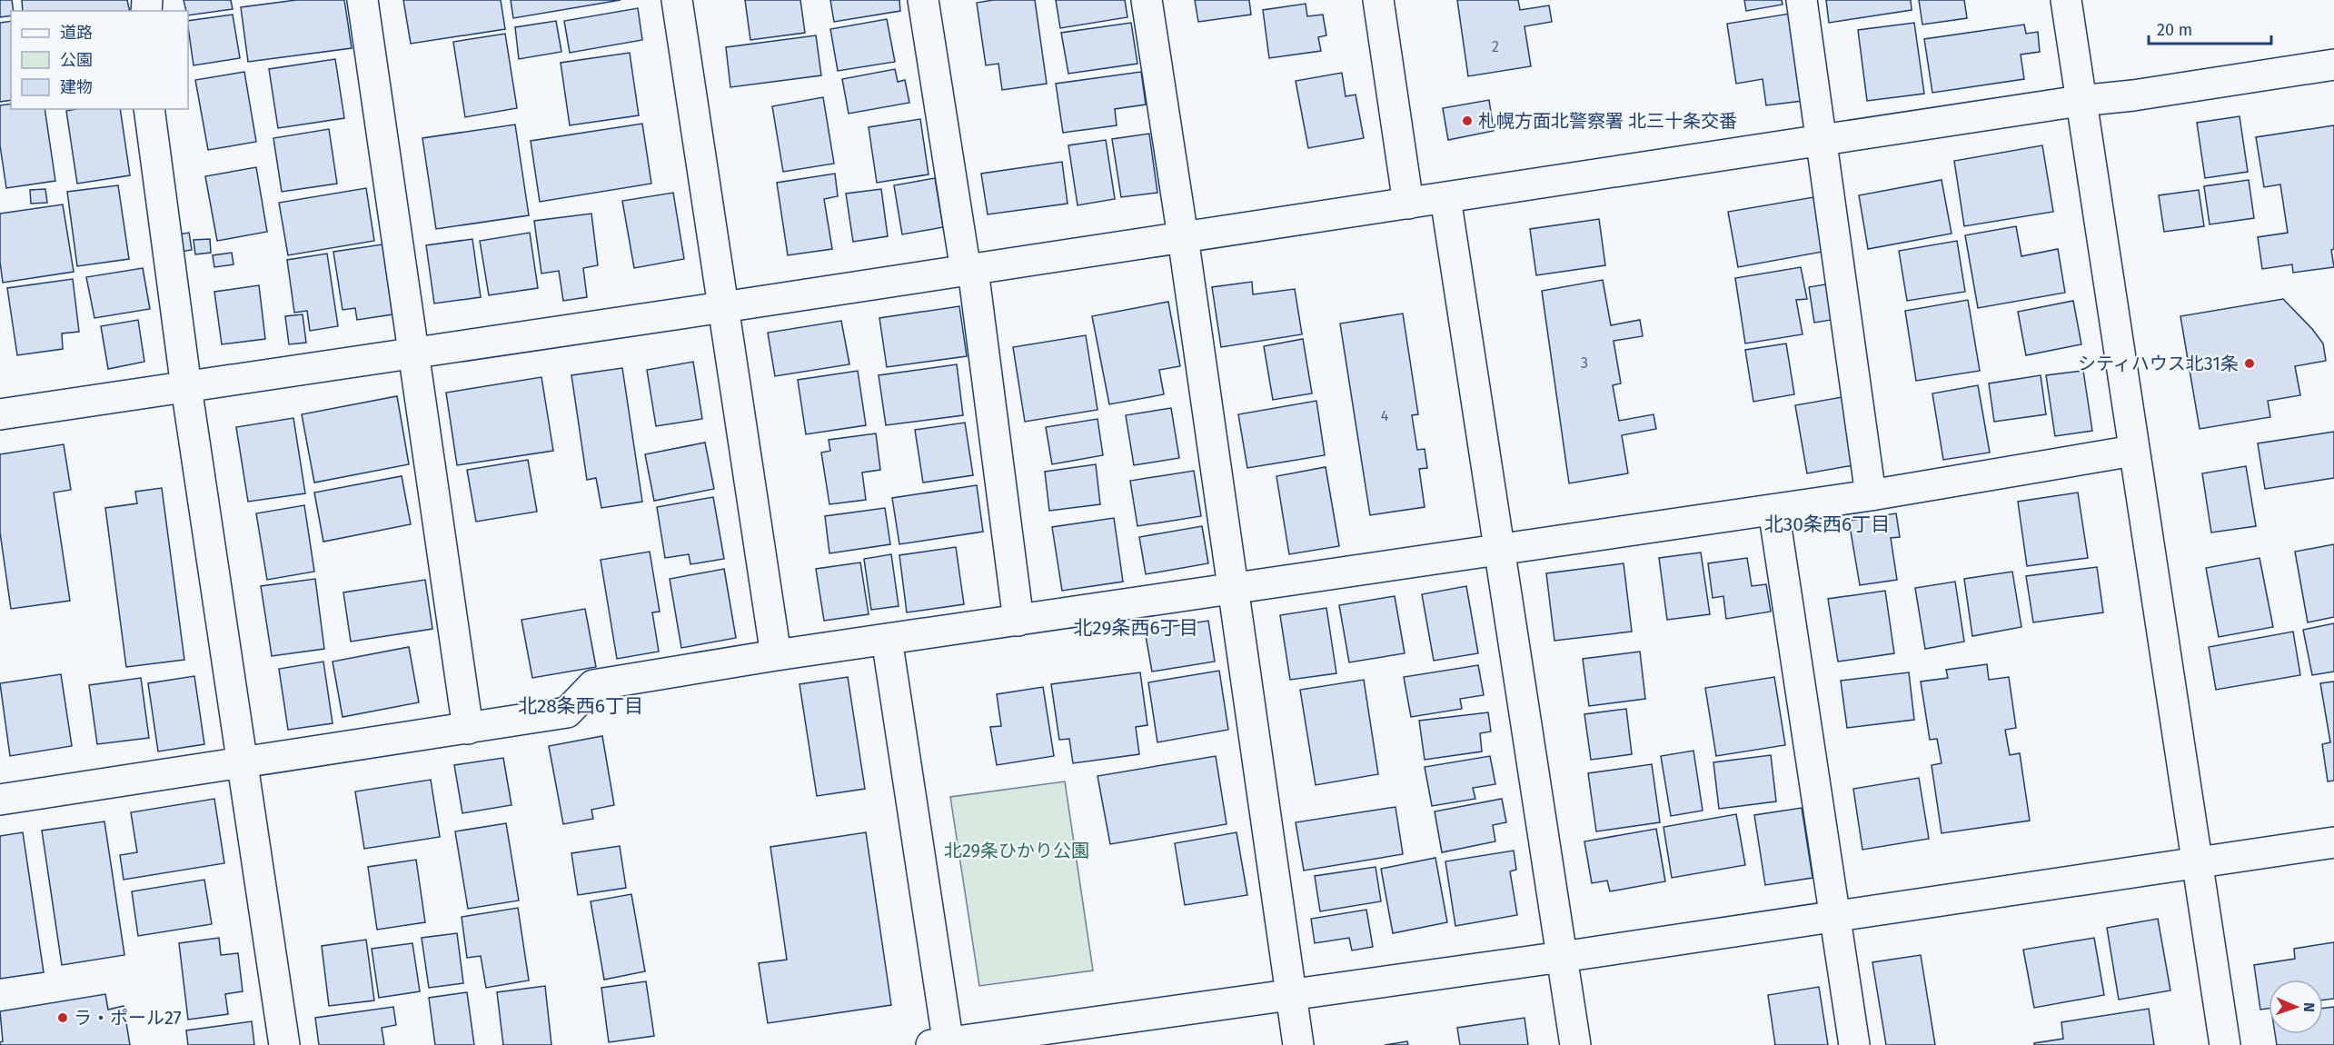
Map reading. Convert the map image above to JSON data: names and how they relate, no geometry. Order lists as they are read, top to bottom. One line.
{"districts":["北30条西6丁目","北29条西6丁目","北28条西6丁目"],"parks":["北29条ひかり公園"],"places":["札幌方面北警察署 北三十条交番","シティハウス北31条","ラ・ポール27"],"house_numbers":["2","3","4"],"legend":["道路","公園","建物"],"scale_bar":"20 m","north":"right"}
